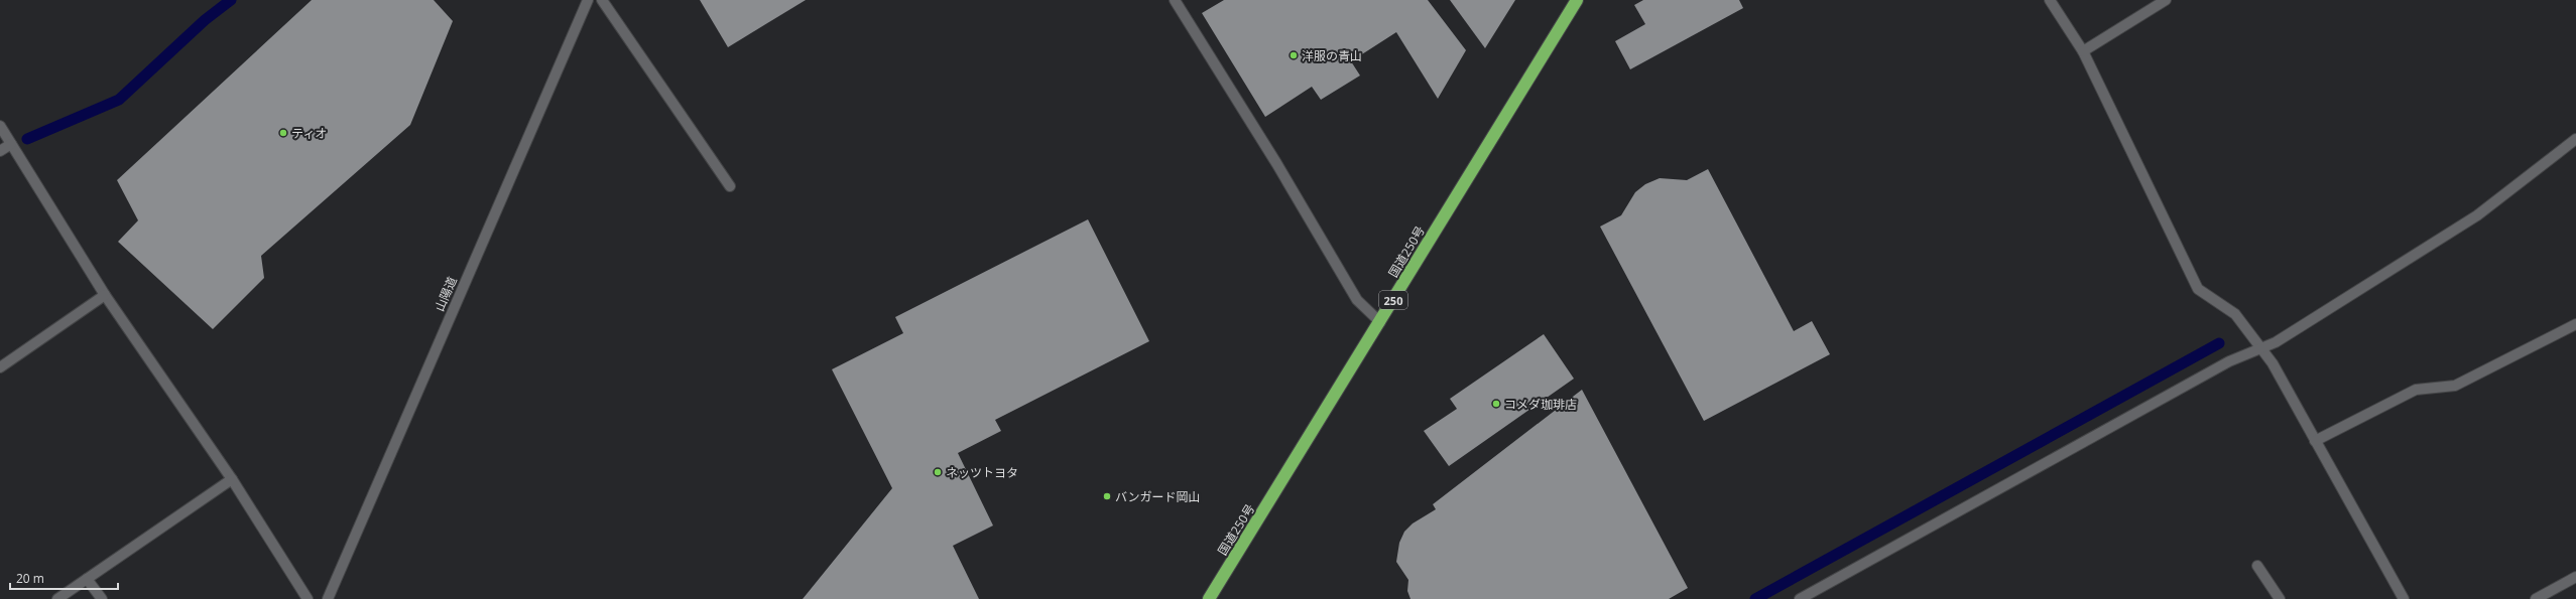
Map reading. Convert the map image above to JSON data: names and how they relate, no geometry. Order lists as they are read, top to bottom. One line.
{"streets":{"highway":["国道250号","250"],"street":["山陽道"]},"places":["洋服の青山","ティオ","コメダ珈琲店","ネッツトヨタ","バンガード岡山"],"scale_bar":"20 m"}
